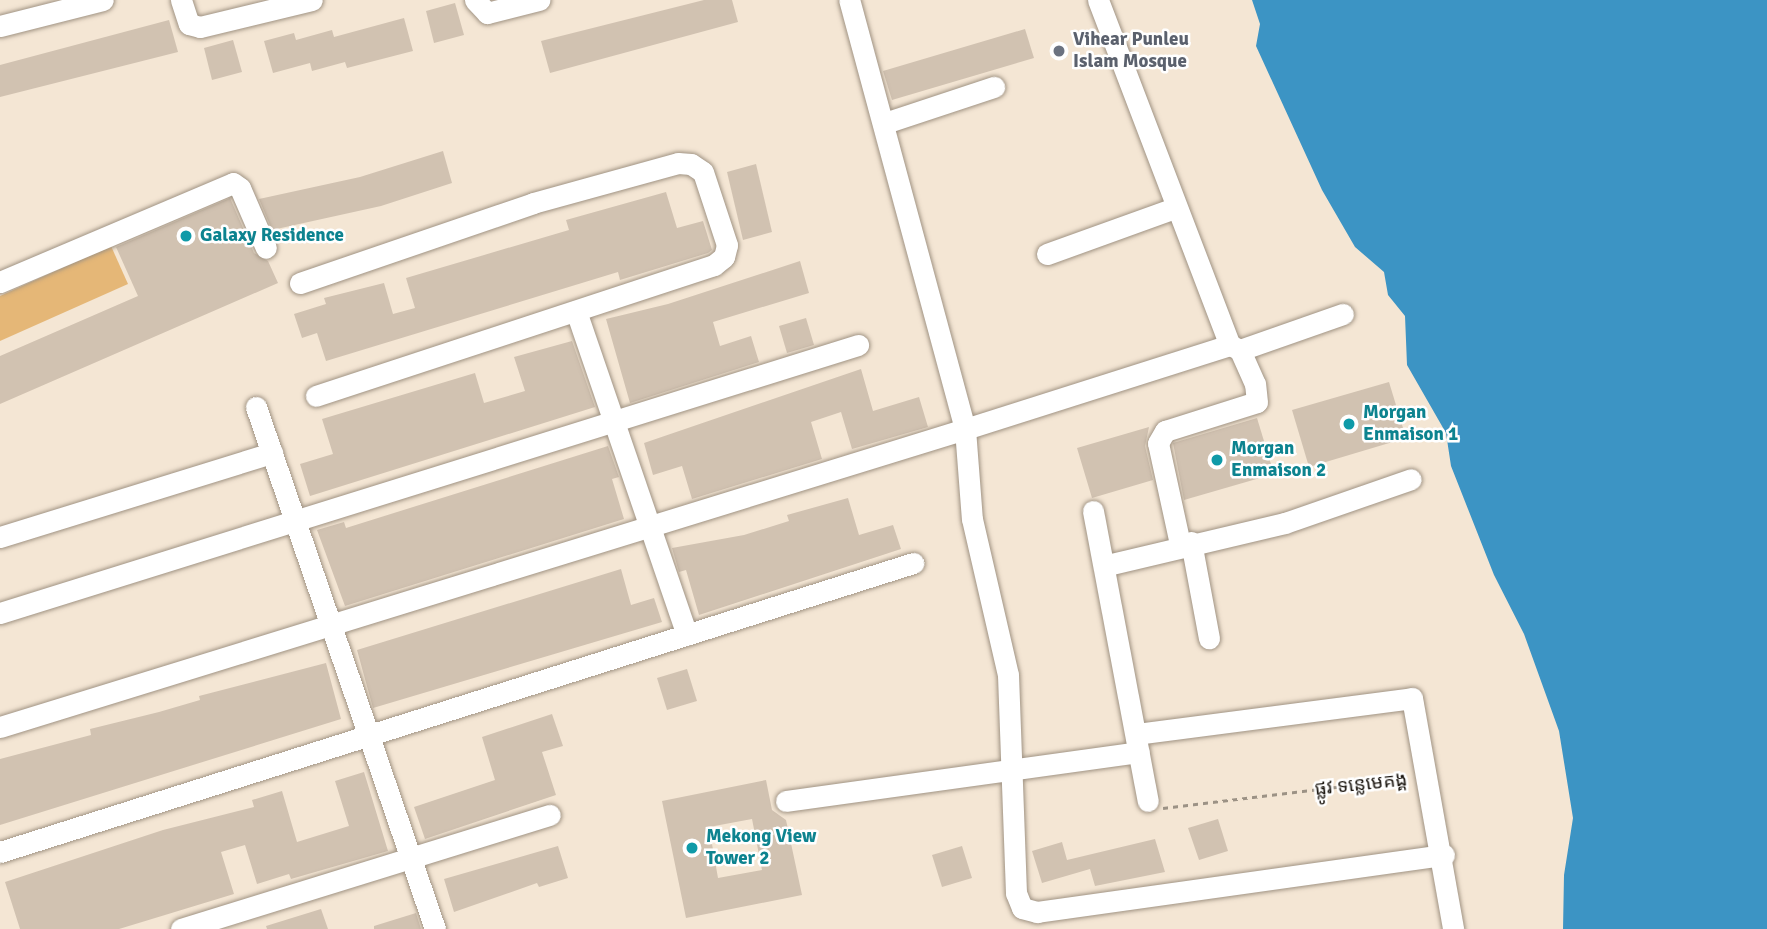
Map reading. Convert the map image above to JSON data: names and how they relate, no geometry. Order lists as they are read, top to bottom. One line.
{"streets":{"street":["ផ្លូវ ទន្លេមេគង្គ"]},"places":["Vihear Punleu Islam Mosque","Galaxy Residence","Morgan Enmaison 1","Morgan Enmaison 2","Mekong View Tower 2"]}
